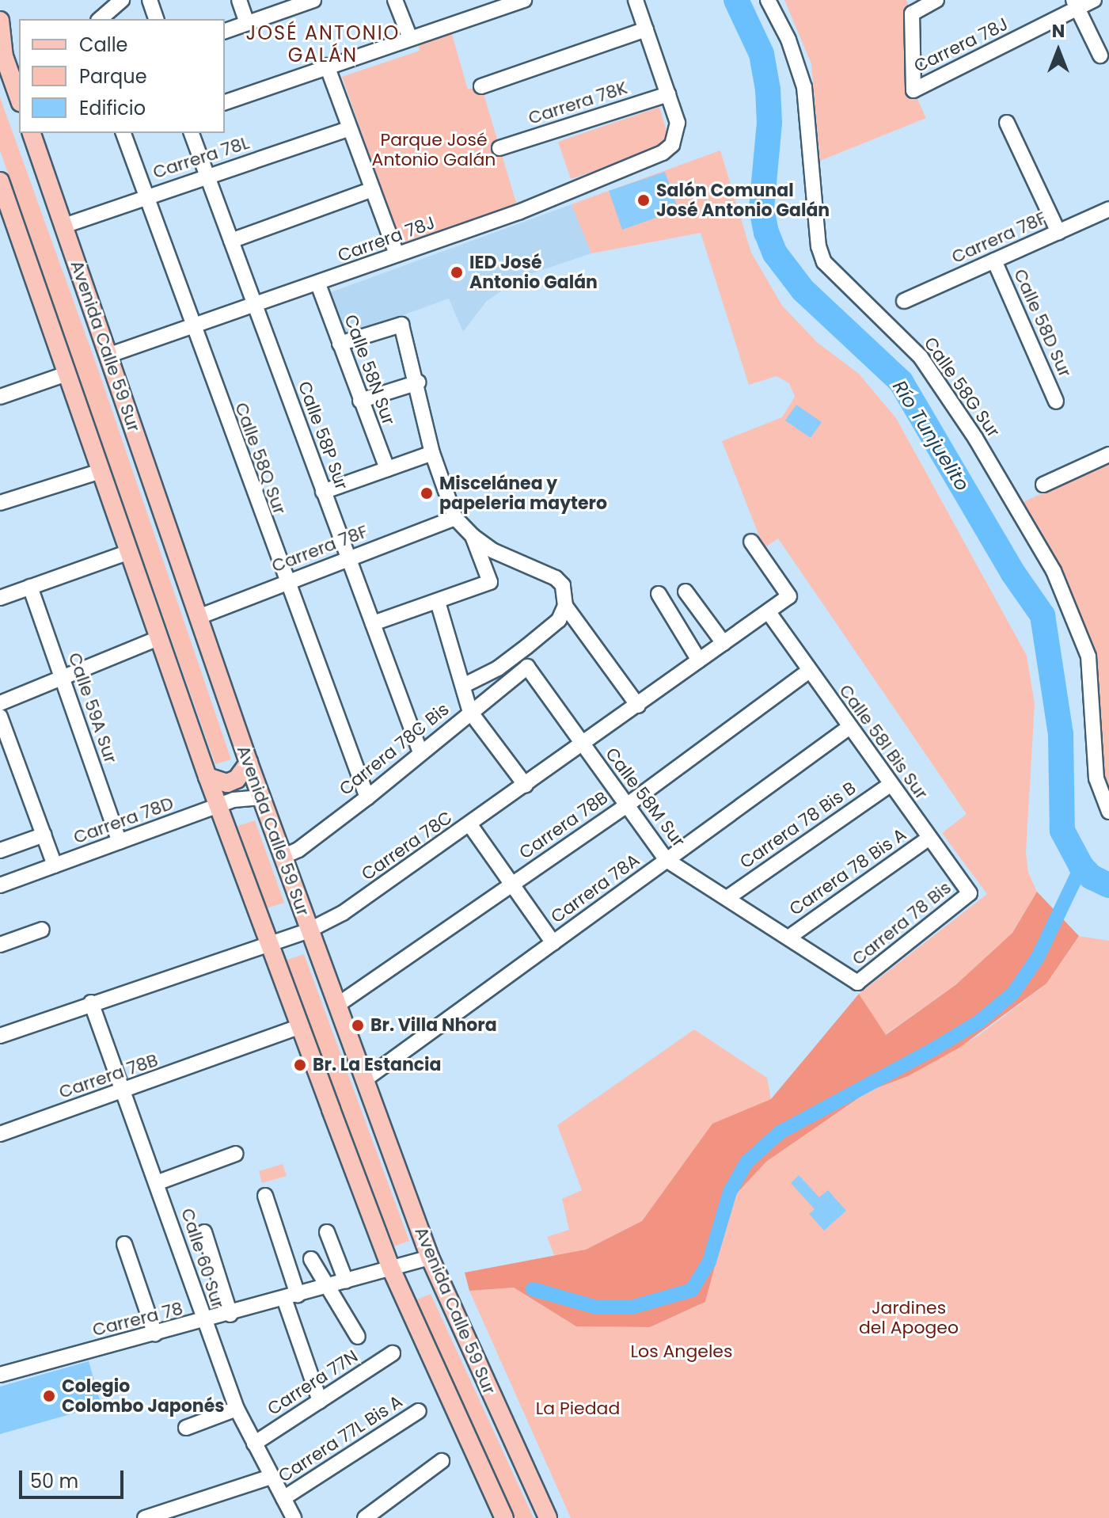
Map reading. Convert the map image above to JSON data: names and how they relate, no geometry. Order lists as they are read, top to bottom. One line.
{"streets":{"main road":["Avenida Calle 59 Sur"],"street":["Carrera 78J","Carrera 78K","Carrera 78L","Carrera 78F","Calle 58D Sur","Calle 58N Sur","Calle 58G Sur","Calle 58P Sur","Calle 58Q Sur","Calle 59A Sur","Calle 58I Bis Sur","Carrera 78C Bis","Calle 58M Sur","Carrera 78D","Carrera 78B","Carrera 78 Bis B","Carrera 78C","Carrera 78 Bis A","Carrera 78A","Carrera 78 Bis","Calle 60 Sur","Carrera 78","Carrera 77N","Carrera 77L Bis A"]},"crossings":[["Carrera 78J","Carrera 78K"],["Carrera 78J","Avenida Calle 59 Sur"],["Carrera 78J","Calle 58N Sur"],["Carrera 78J","Calle 58P Sur"],["Carrera 78J","Calle 58Q Sur"],["Carrera 78L","Avenida Calle 59 Sur"],["Carrera 78L","Calle 58P Sur"],["Carrera 78L","Calle 58Q Sur"],["Carrera 78F","Calle 58D Sur"],["Carrera 78F","Avenida Calle 59 Sur"],["Carrera 78F","Calle 58P Sur"],["Carrera 78F","Calle 58Q Sur"],["Avenida Calle 59 Sur","Carrera 78C Bis"],["Avenida Calle 59 Sur","Carrera 78D"],["Avenida Calle 59 Sur","Carrera 78B"],["Avenida Calle 59 Sur","Carrera 78C"],["Avenida Calle 59 Sur","Carrera 78A"],["Avenida Calle 59 Sur","Carrera 78"],["Calle 58P Sur","Carrera 78C Bis"],["Calle 58Q Sur","Carrera 78C Bis"],["Calle 59A Sur","Carrera 78D"],["Calle 58I Bis Sur","Carrera 78B"],["Calle 58I Bis Sur","Carrera 78 Bis B"],["Calle 58I Bis Sur","Carrera 78C"],["Calle 58I Bis Sur","Carrera 78 Bis A"],["Calle 58I Bis Sur","Carrera 78A"],["Calle 58I Bis Sur","Carrera 78 Bis"],["Carrera 78C Bis","Calle 58M Sur"],["Calle 58M Sur","Carrera 78B"],["Calle 58M Sur","Carrera 78 Bis B"],["Calle 58M Sur","Carrera 78C"],["Calle 58M Sur","Carrera 78 Bis A"],["Calle 58M Sur","Carrera 78A"],["Calle 58M Sur","Carrera 78 Bis"],["Carrera 78B","Calle 60 Sur"],["Carrera 78C","Calle 60 Sur"],["Calle 60 Sur","Carrera 78"],["Calle 60 Sur","Carrera 77N"],["Calle 60 Sur","Carrera 77L Bis A"]],"districts":["JOSÉ ANTONIO GALÁN"],"water":["Río Tunjuelito"],"parks":["Parque José Antonio Galán","Jardines del Apogeo","Los Angeles","La Piedad"],"places":["Salón Comunal José Antonio Galán","IED José Antonio Galán","Miscelánea y papeleria maytero","Br. Villa Nhora","Br. La Estancia","Colegio Colombo Japonés"],"legend":["Calle","Parque","Edificio"],"scale_bar":"50 m","north":"top"}
